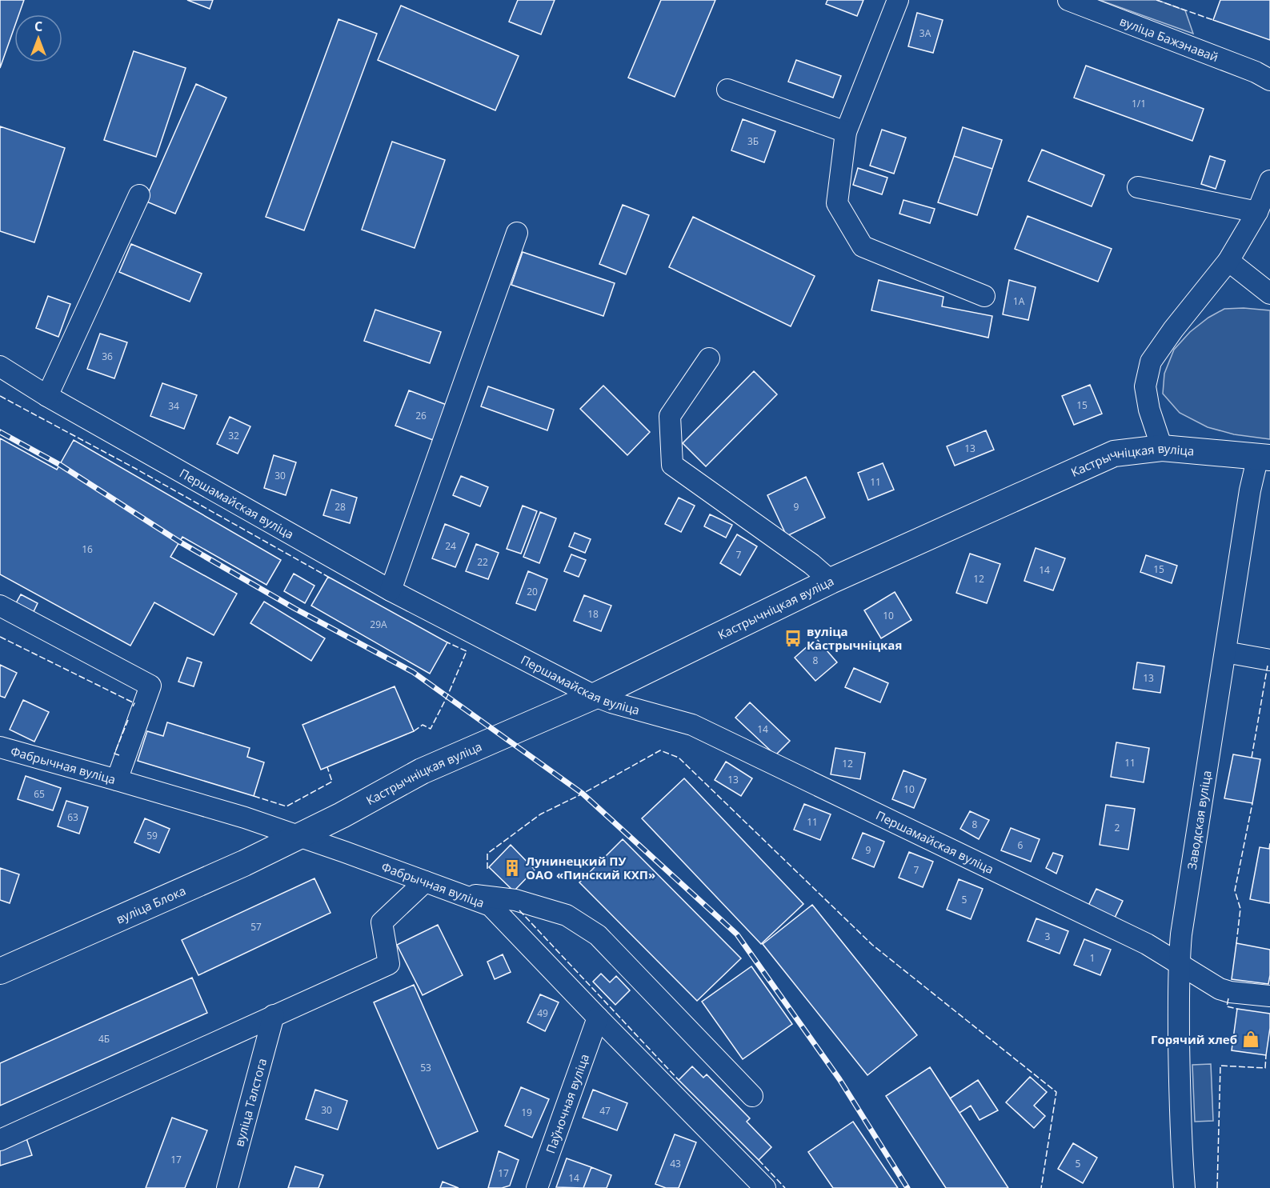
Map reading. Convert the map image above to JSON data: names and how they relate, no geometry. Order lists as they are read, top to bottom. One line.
{"streets":{"main road":["Кастрычніцкая вуліца","вуліца Блока"],"street":["вуліца Бажэнавай","Першамайская вуліца","Фабрычная вуліца","Заводская вуліца","вуліца Талстога","Паўночная вуліца"]},"crossings":[["Кастрычніцкая вуліца","Першамайская вуліца"],["Кастрычніцкая вуліца","Фабрычная вуліца"],["Кастрычніцкая вуліца","Заводская вуліца"],["Кастрычніцкая вуліца","вуліца Блока"],["Першамайская вуліца","Заводская вуліца"],["Фабрычная вуліца","вуліца Блока"],["Фабрычная вуліца","Паўночная вуліца"]],"places":{"bus stop":["вуліца Кастрычніцкая"],"building":["Лунинецкий ПУ ОАО «Пинский КХП»"],"shop":["Горячий хлеб"]},"house_numbers":["3А","1/1","3Б","1А","36","15","34","26","32","13","30","11","28","9","24","16","7","22","15","14","12","20","18","10","29А","8","13","14","11","12","13","10","65","63","11","8","2","59","6","9","7","5","57","3","1","49","4Б","53","30","47","19","17","43","5","17","14"],"north":"top"}
